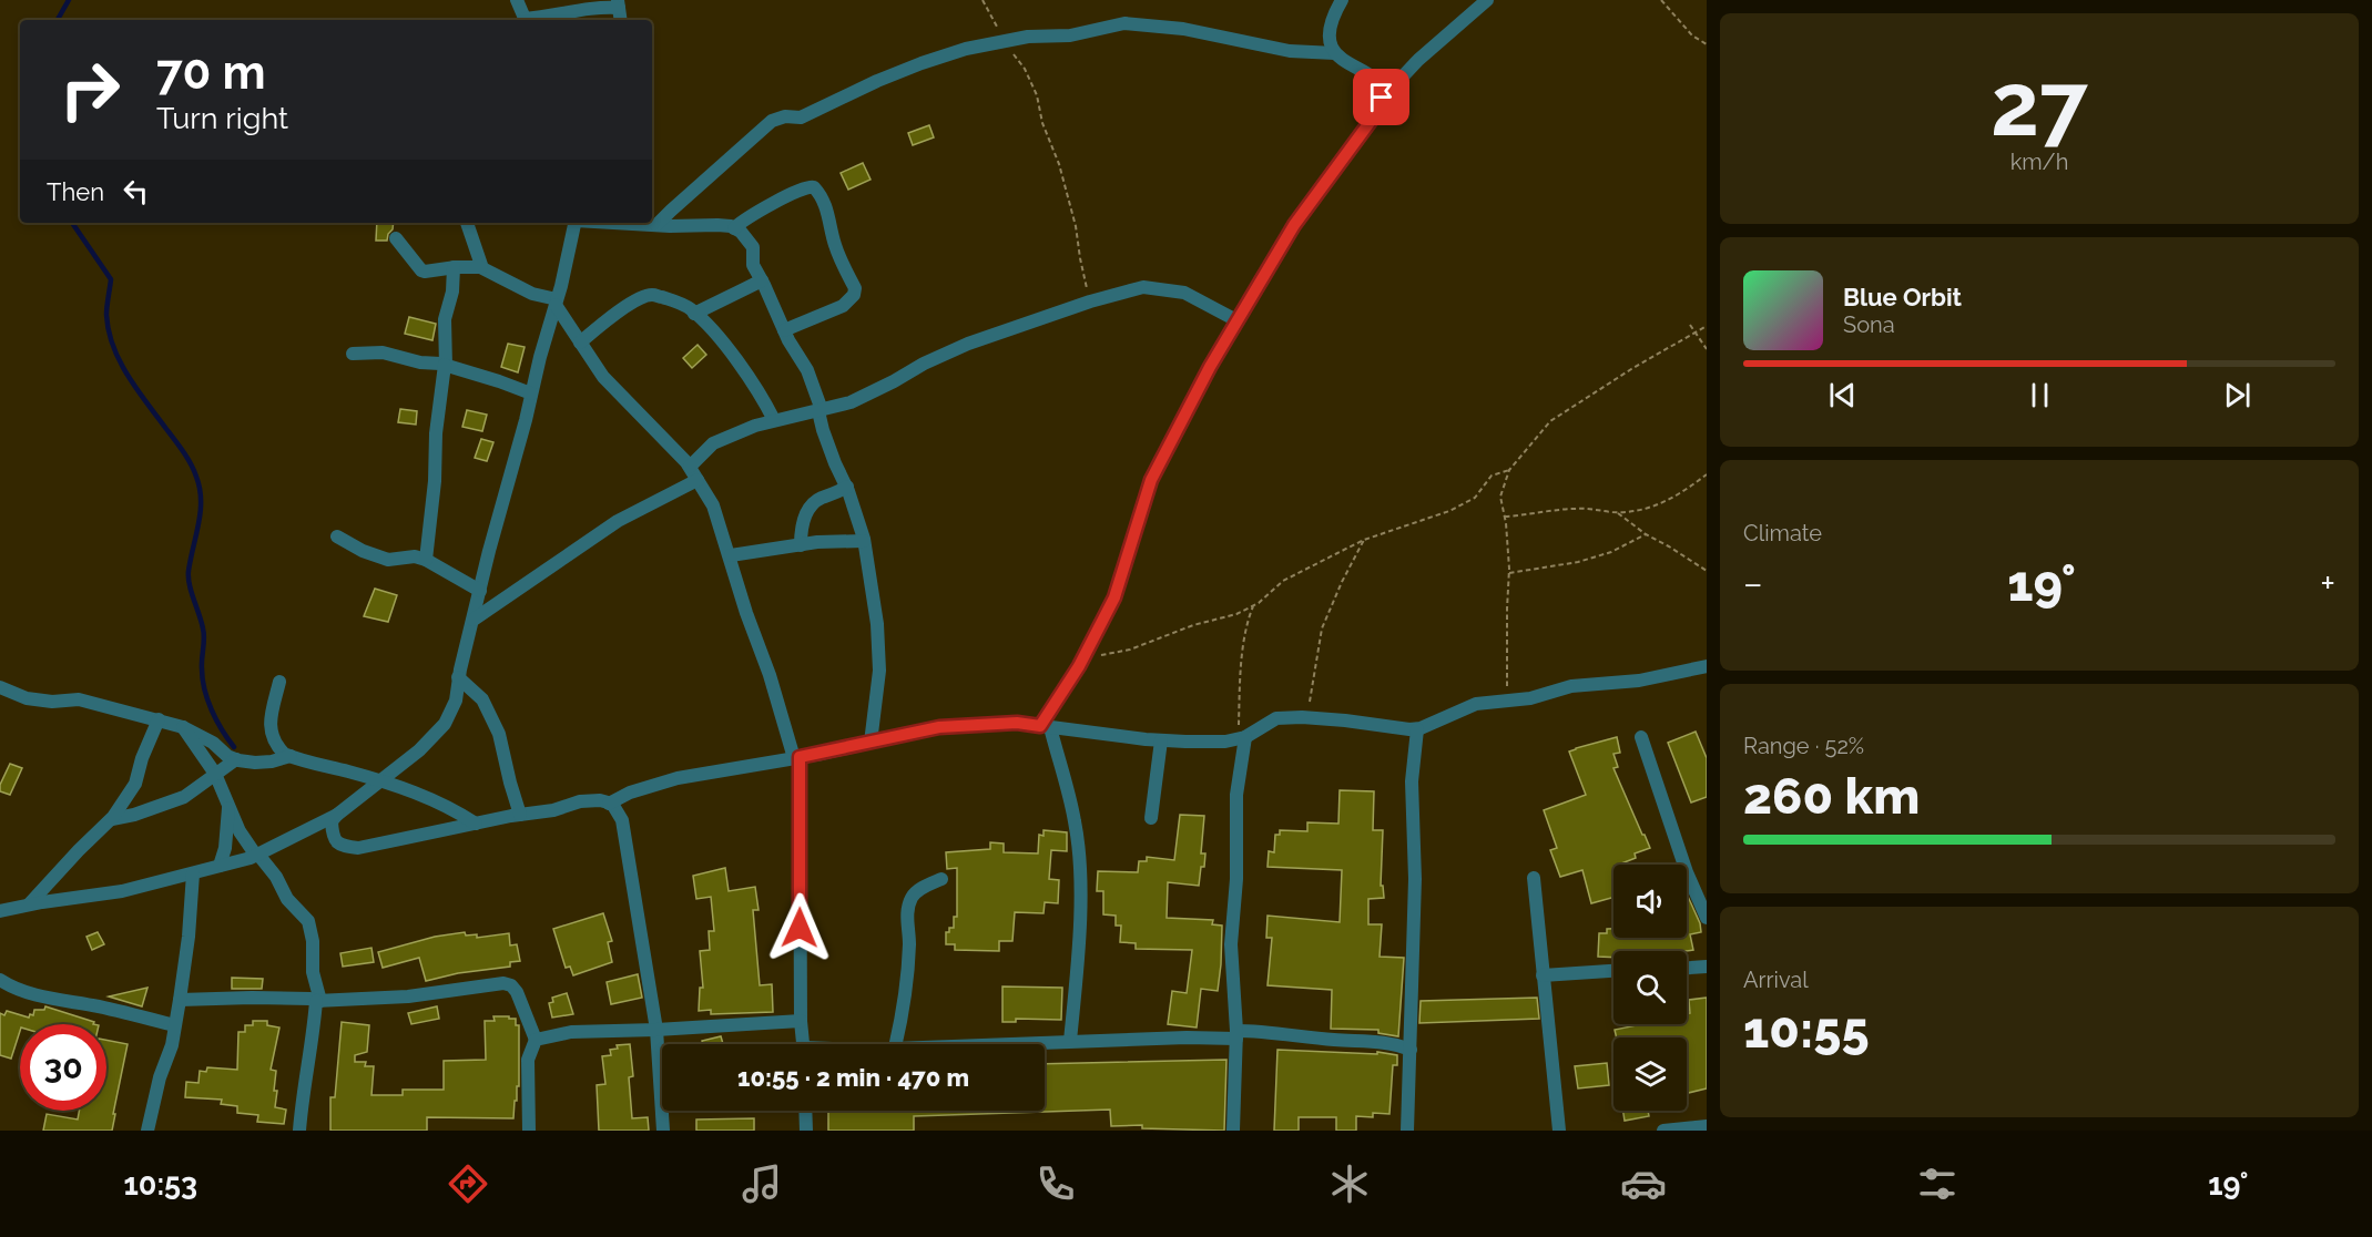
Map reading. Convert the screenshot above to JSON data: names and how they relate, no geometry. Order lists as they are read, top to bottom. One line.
{"page":{"tile":[["27","km/h"],"Climate",["Range · 52%","260 km"],["Arrival","10:55"]],"turn":["70 m","Turn right"],"then":"Then","song":["Blue Orbit","Sona"],"heat":["−","19°","+"],"limit":"30","trip":"10:55 · 2 min · 470 m","tabs":["10:53","19°"]}}
